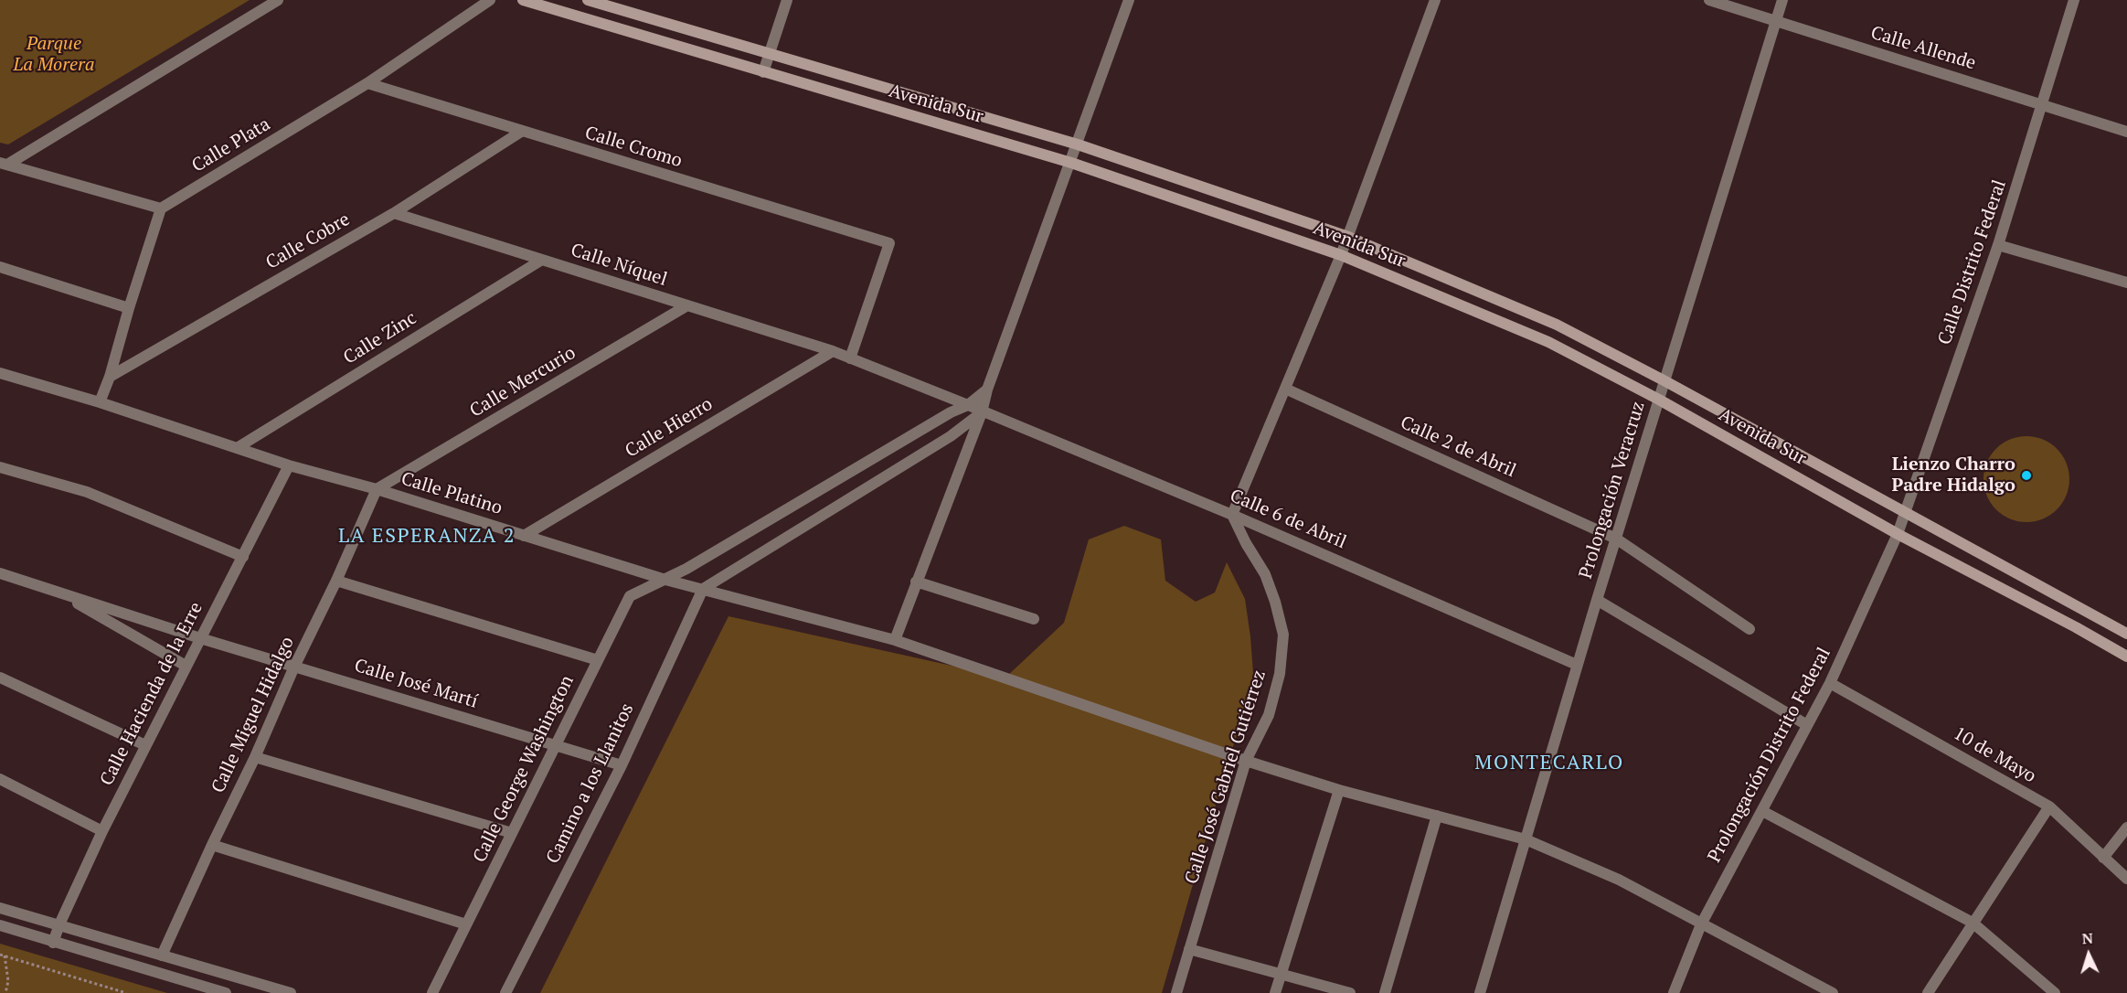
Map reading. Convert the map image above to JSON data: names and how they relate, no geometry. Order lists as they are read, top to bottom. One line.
{"streets":{"main road":["Avenida Sur"],"street":["Calle Allende","Calle Plata","Calle Cromo","Calle Cobre","Calle Distrito Federal","Calle Níquel","Calle Zinc","Calle Mercurio","Calle Hierro","Calle 2 de Abril","Prolongación Veracruz","Calle Platino","Calle 6 de Abril","Calle José Martí","Calle Hacienda de la Erre","Calle Miguel Hidalgo","Prolongación Distrito Federal","10 de Mayo","Calle George Washington","Calle José Gabriel Gutiérrez","Camino a los Llanitos"]},"crossings":[["Calle Allende","Calle Distrito Federal"],["Calle Allende","Prolongación Veracruz"],["Avenida Sur","Calle Distrito Federal"],["Avenida Sur","Prolongación Veracruz"],["Avenida Sur","Prolongación Distrito Federal"],["Calle Plata","Calle Cromo"],["Calle Cromo","Calle Cobre"],["Calle Cromo","Calle Níquel"],["Calle Cromo","Calle 6 de Abril"],["Calle Cobre","Calle Níquel"],["Calle Distrito Federal","Prolongación Distrito Federal"],["Calle Níquel","Calle Zinc"],["Calle Níquel","Calle Mercurio"],["Calle Níquel","Calle Hierro"],["Calle Níquel","Calle 6 de Abril"],["Calle Zinc","Calle Platino"],["Calle Mercurio","Calle Platino"],["Calle Mercurio","Calle Miguel Hidalgo"],["Calle Hierro","Calle Platino"],["Calle 2 de Abril","Prolongación Veracruz"],["Prolongación Veracruz","Calle Platino"],["Prolongación Veracruz","Calle 6 de Abril"],["Calle Platino","Calle Hacienda de la Erre"],["Calle Platino","Calle Miguel Hidalgo"],["Calle Platino","Prolongación Distrito Federal"],["Calle Platino","Calle George Washington"],["Calle Platino","Calle José Gabriel Gutiérrez"],["Calle Platino","Camino a los Llanitos"],["Calle 6 de Abril","Calle George Washington"],["Calle 6 de Abril","Calle José Gabriel Gutiérrez"],["Calle José Martí","Calle Hacienda de la Erre"],["Calle José Martí","Calle Miguel Hidalgo"],["Calle José Martí","Calle George Washington"],["Calle José Martí","Camino a los Llanitos"],["Prolongación Distrito Federal","10 de Mayo"]],"districts":["LA ESPERANZA 2","MONTECARLO"],"parks":["Parque La Morera"],"places":["Lienzo Charro Padre Hidalgo"],"north":"top"}
